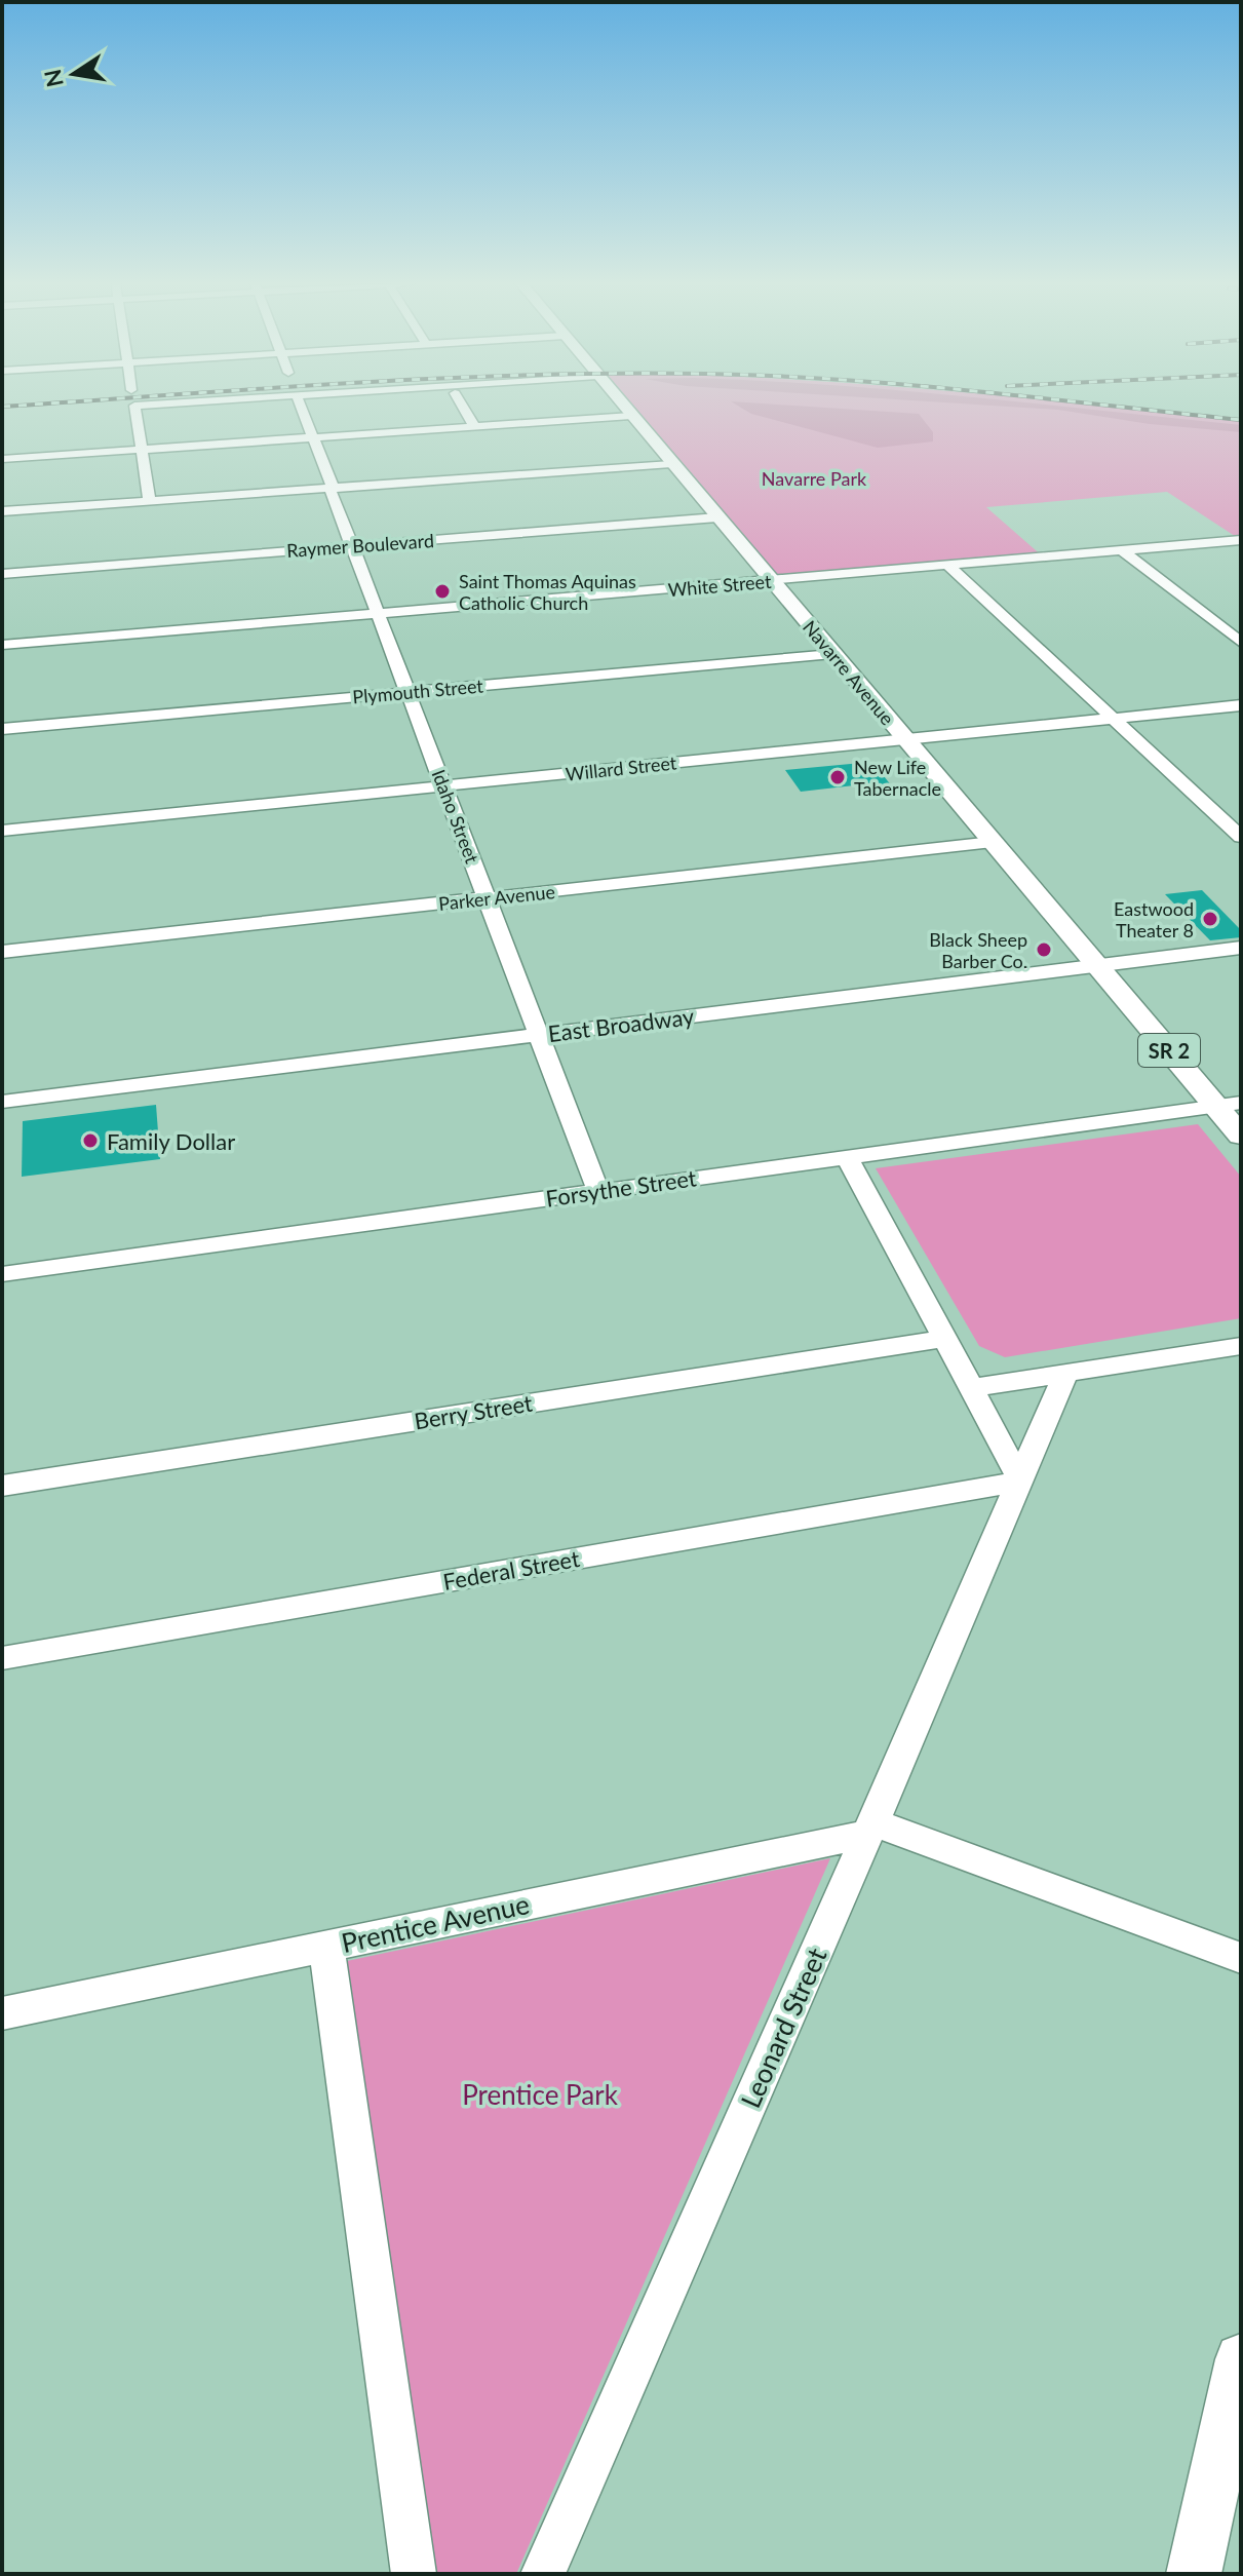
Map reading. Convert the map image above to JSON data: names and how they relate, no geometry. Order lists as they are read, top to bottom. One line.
{"streets":{"main road":["Navarre Avenue","SR 2"],"street":["Raymer Boulevard","White Street","Plymouth Street","Willard Street","Idaho Street","Parker Avenue","East Broadway","Forsythe Street","Berry Street","Federal Street","Prentice Avenue","Leonard Street"]},"crossings":[["Raymer Boulevard","Navarre Avenue"],["Raymer Boulevard","Idaho Street"],["White Street","Navarre Avenue"],["White Street","Idaho Street"],["Navarre Avenue","Plymouth Street"],["Navarre Avenue","Willard Street"],["Navarre Avenue","Parker Avenue"],["Navarre Avenue","East Broadway"],["Navarre Avenue","Forsythe Street"],["Plymouth Street","Idaho Street"],["Willard Street","Idaho Street"],["Idaho Street","Parker Avenue"],["Idaho Street","East Broadway"],["Idaho Street","Forsythe Street"],["Federal Street","Leonard Street"],["Prentice Avenue","Leonard Street"]],"parks":["Navarre Park","Prentice Park"],"places":["Saint Thomas Aquinas Catholic Church","New Life Tabernacle","Eastwood Theater 8","Black Sheep Barber Co.","Family Dollar"],"north":"left"}
